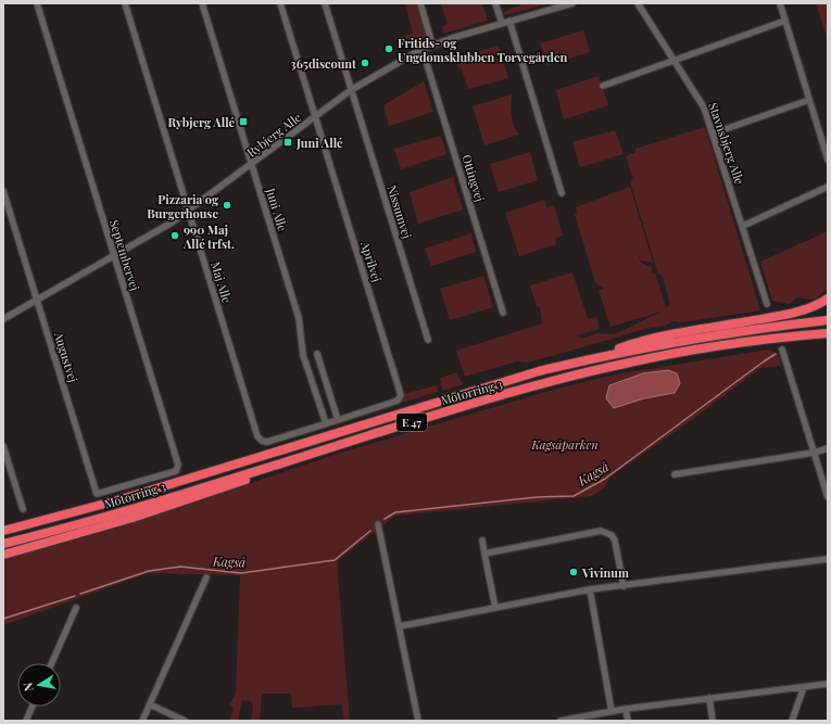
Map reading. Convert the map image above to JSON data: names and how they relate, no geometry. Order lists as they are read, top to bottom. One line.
{"streets":{"highway":["Motorring 3","E 47"],"street":["Rybjerg Alle","Stavnsbjerg Alle","Ottingvej","Juni Alle","Nissumvej","Septembervej","Aprilvej","Maj Alle","Augustvej"]},"crossings":[["Rybjerg Alle","Ottingvej"],["Rybjerg Alle","Juni Alle"],["Rybjerg Alle","Nissumvej"],["Rybjerg Alle","Septembervej"],["Rybjerg Alle","Aprilvej"],["Rybjerg Alle","Maj Alle"],["Rybjerg Alle","Augustvej"],["Juni Alle","Maj Alle"],["Septembervej","Augustvej"],["Aprilvej","Maj Alle"]],"water":["Kagså"],"parks":["Kagsåparken"],"places":{"other":["Fritids- og Ungdomsklubben Torvegården","365discount","Pizzaria og Burgerhouse","990 Maj Allé trfst.","Vivinum"],"transit":["Rybjerg Allé","Juni Allé"]},"north":"left"}
